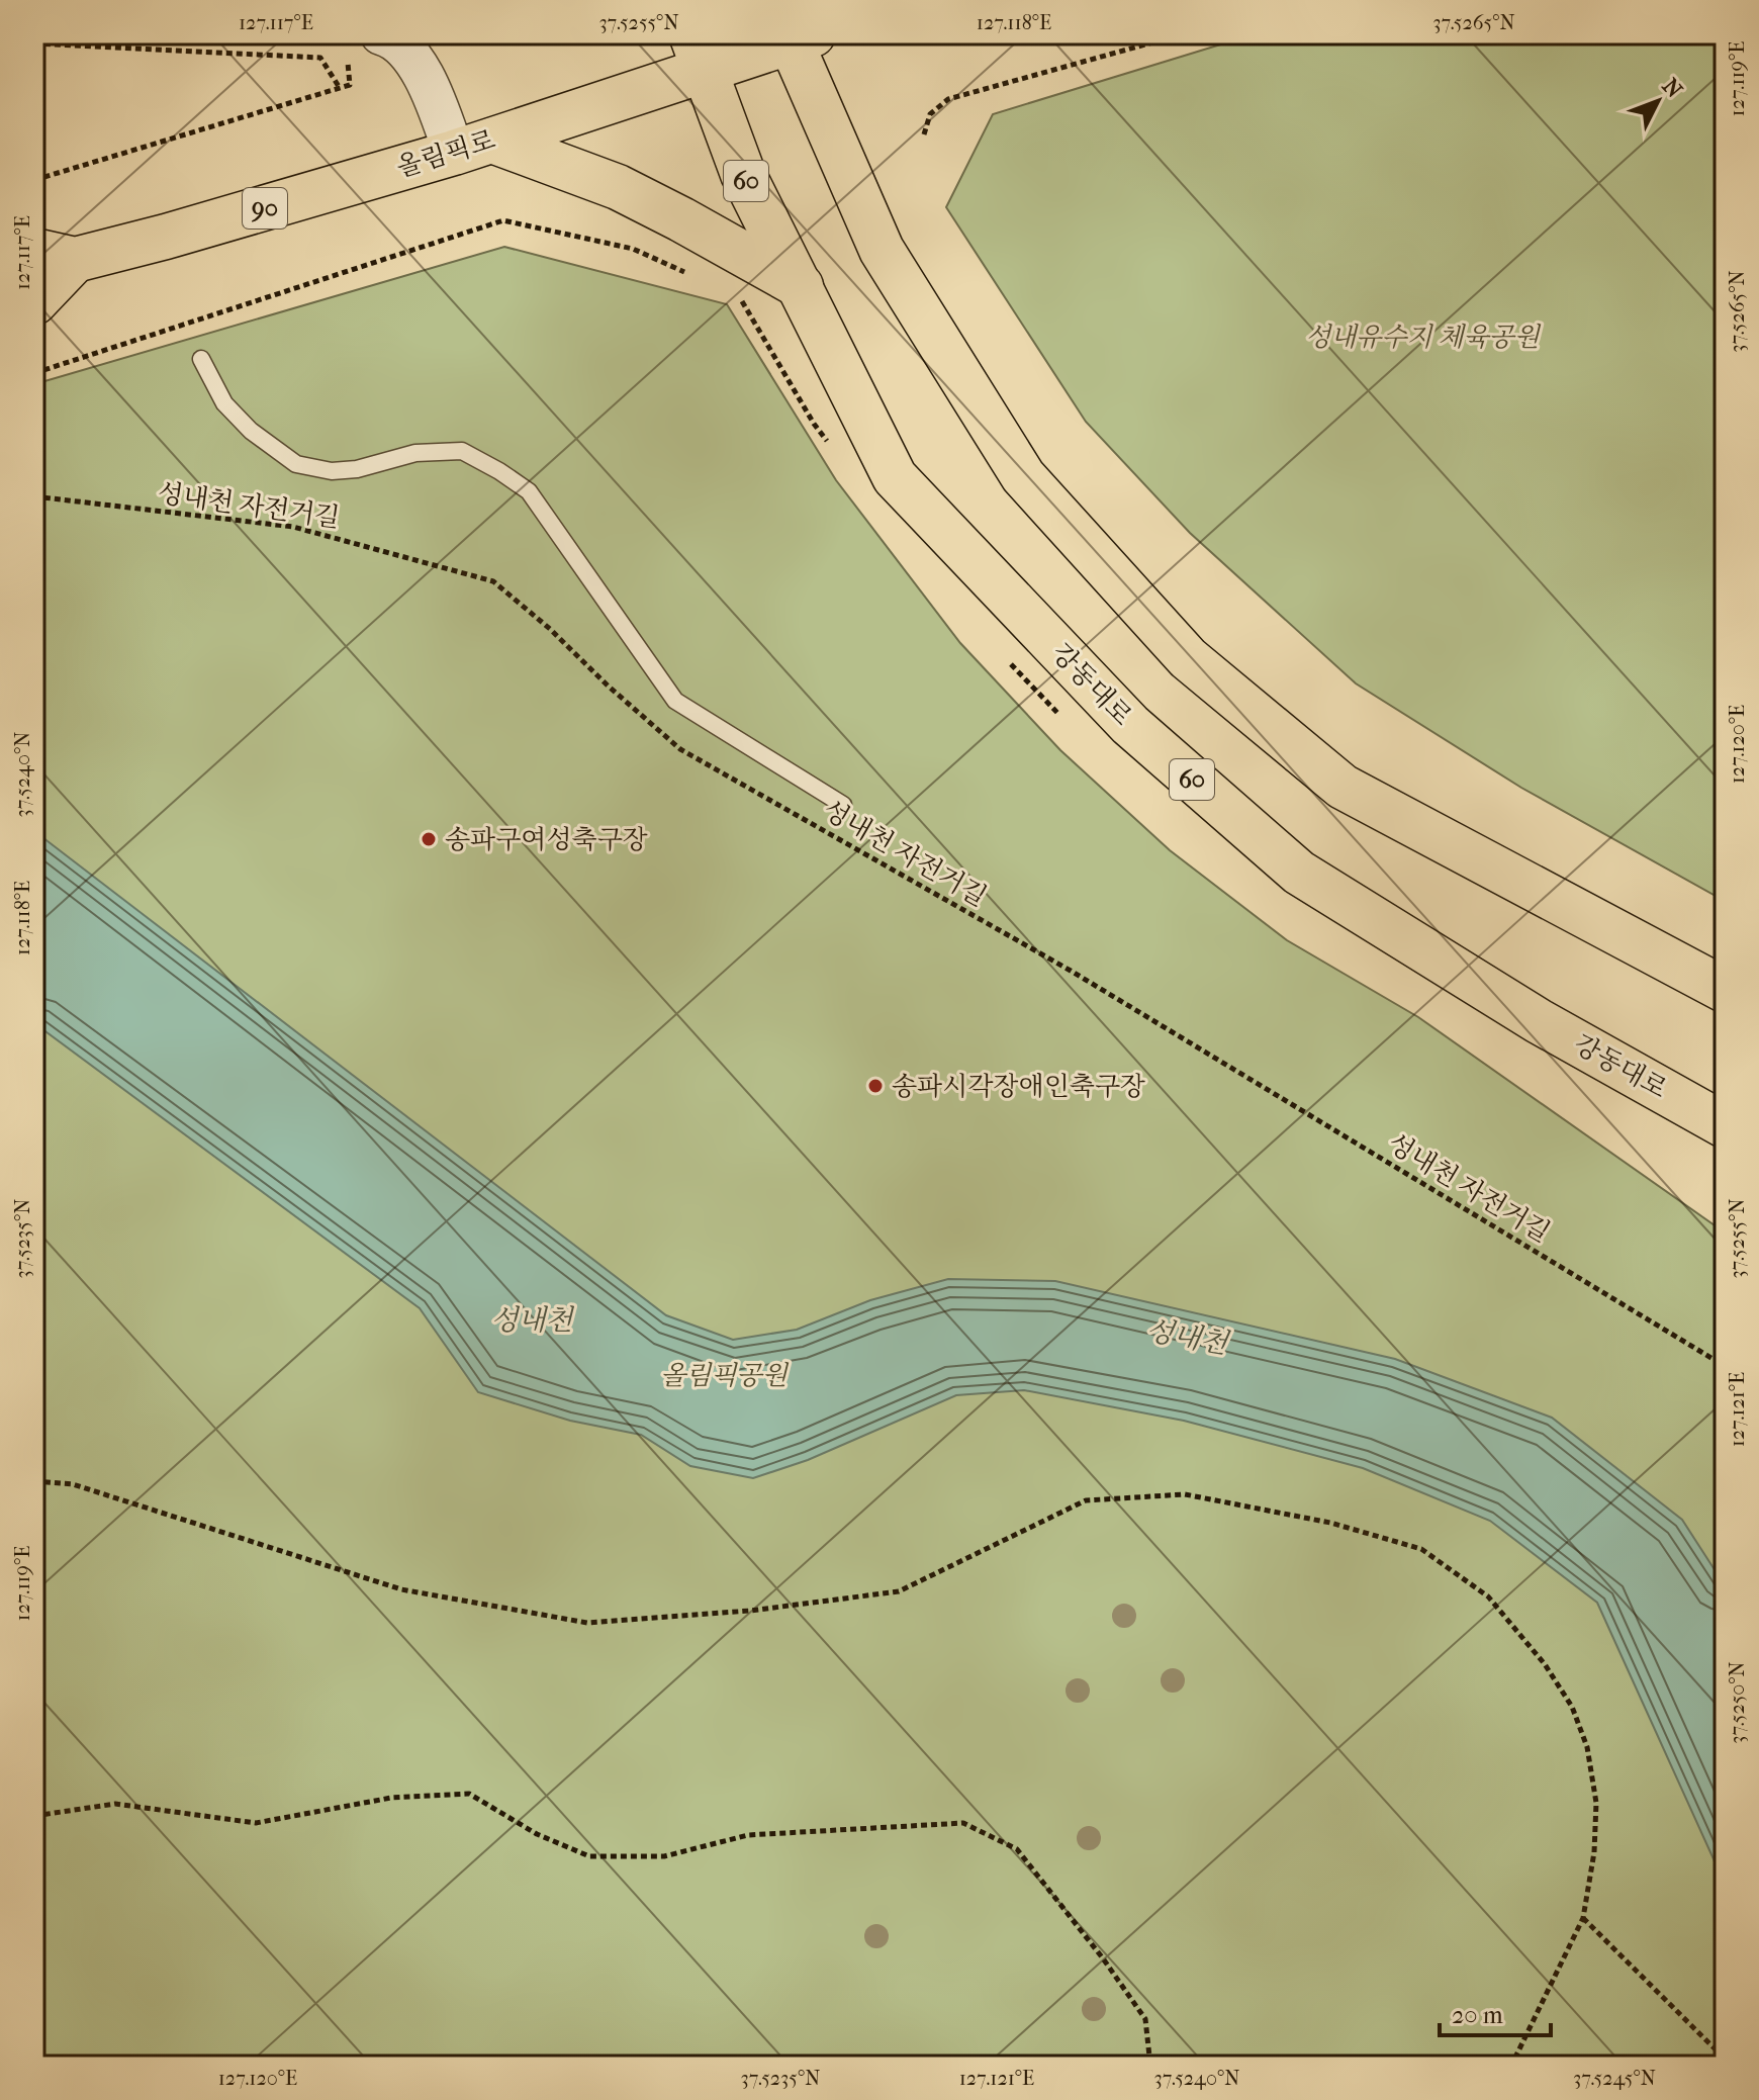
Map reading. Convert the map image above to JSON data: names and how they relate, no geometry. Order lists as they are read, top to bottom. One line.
{"streets":{"main road":["올림픽로","60","90","강동대로"],"path":["성내천 자전거길"]},"crossings":[["올림픽로","강동대로"]],"water":["성내천"],"parks":["성내유수지 체육공원","올림픽공원"],"places":["송파구여성축구장","송파시각장애인축구장"],"scale_bar":"20 m","north":"top right","coordinates":["127.117°E","37.5255°N","127.118°E","37.5265°N","127.119°E","127.120°E","37.5240°N","37.5235°N","127.121°E","37.5250°N","37.5245°N"]}
